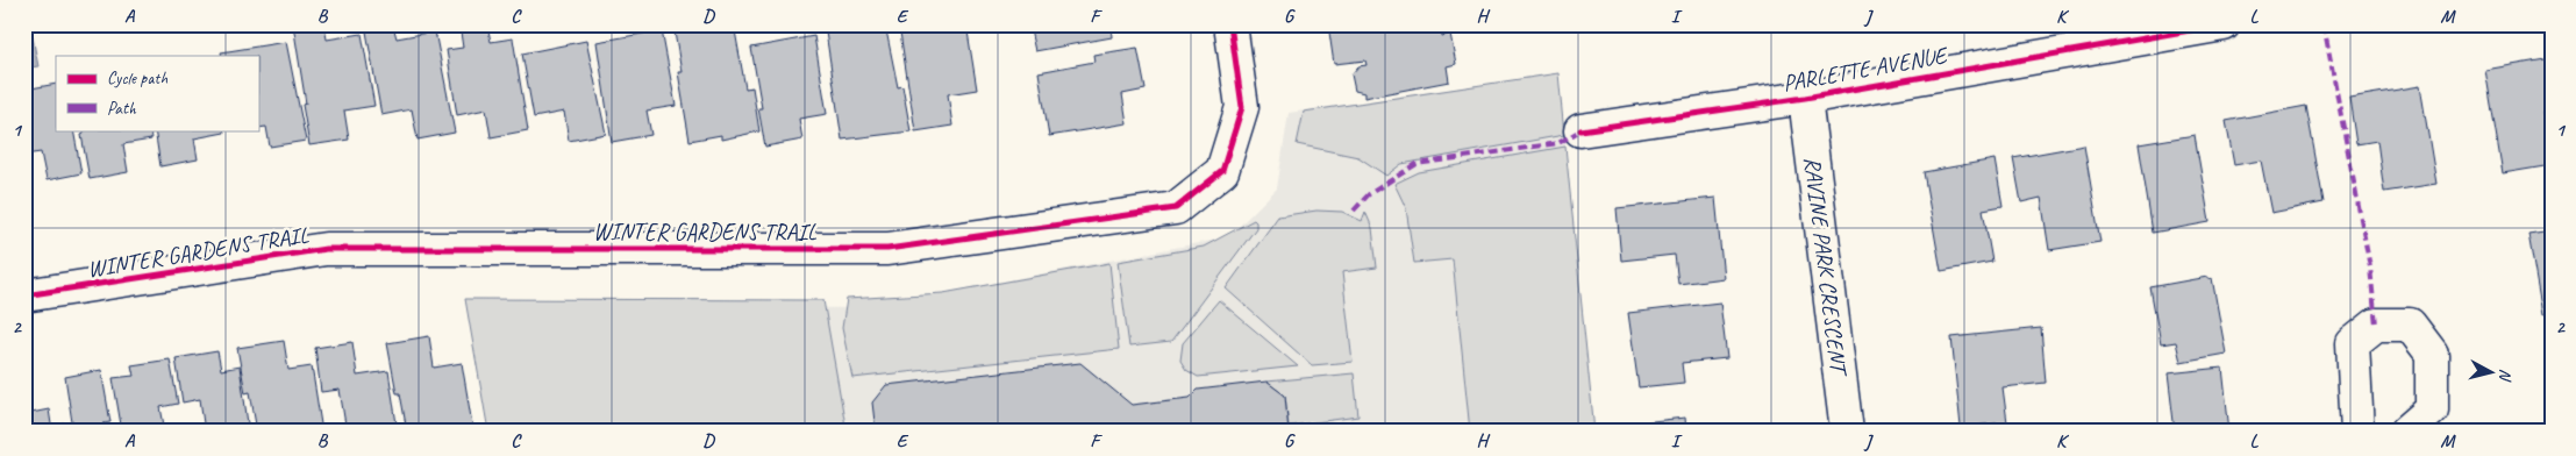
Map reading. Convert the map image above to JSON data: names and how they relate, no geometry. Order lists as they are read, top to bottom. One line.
{"streets":{"street":["PARLETTE AVENUE","WINTER GARDENS TRAIL","RAVINE PARK CRESCENT"]},"crossings":[["PARLETTE AVENUE","RAVINE PARK CRESCENT"]],"legend":["Cycle path","Path"],"north":"right","grid":{"columns":["A","B","C","D","E","F","G","H","I","J","K","L","M"],"rows":["1","2"]}}
